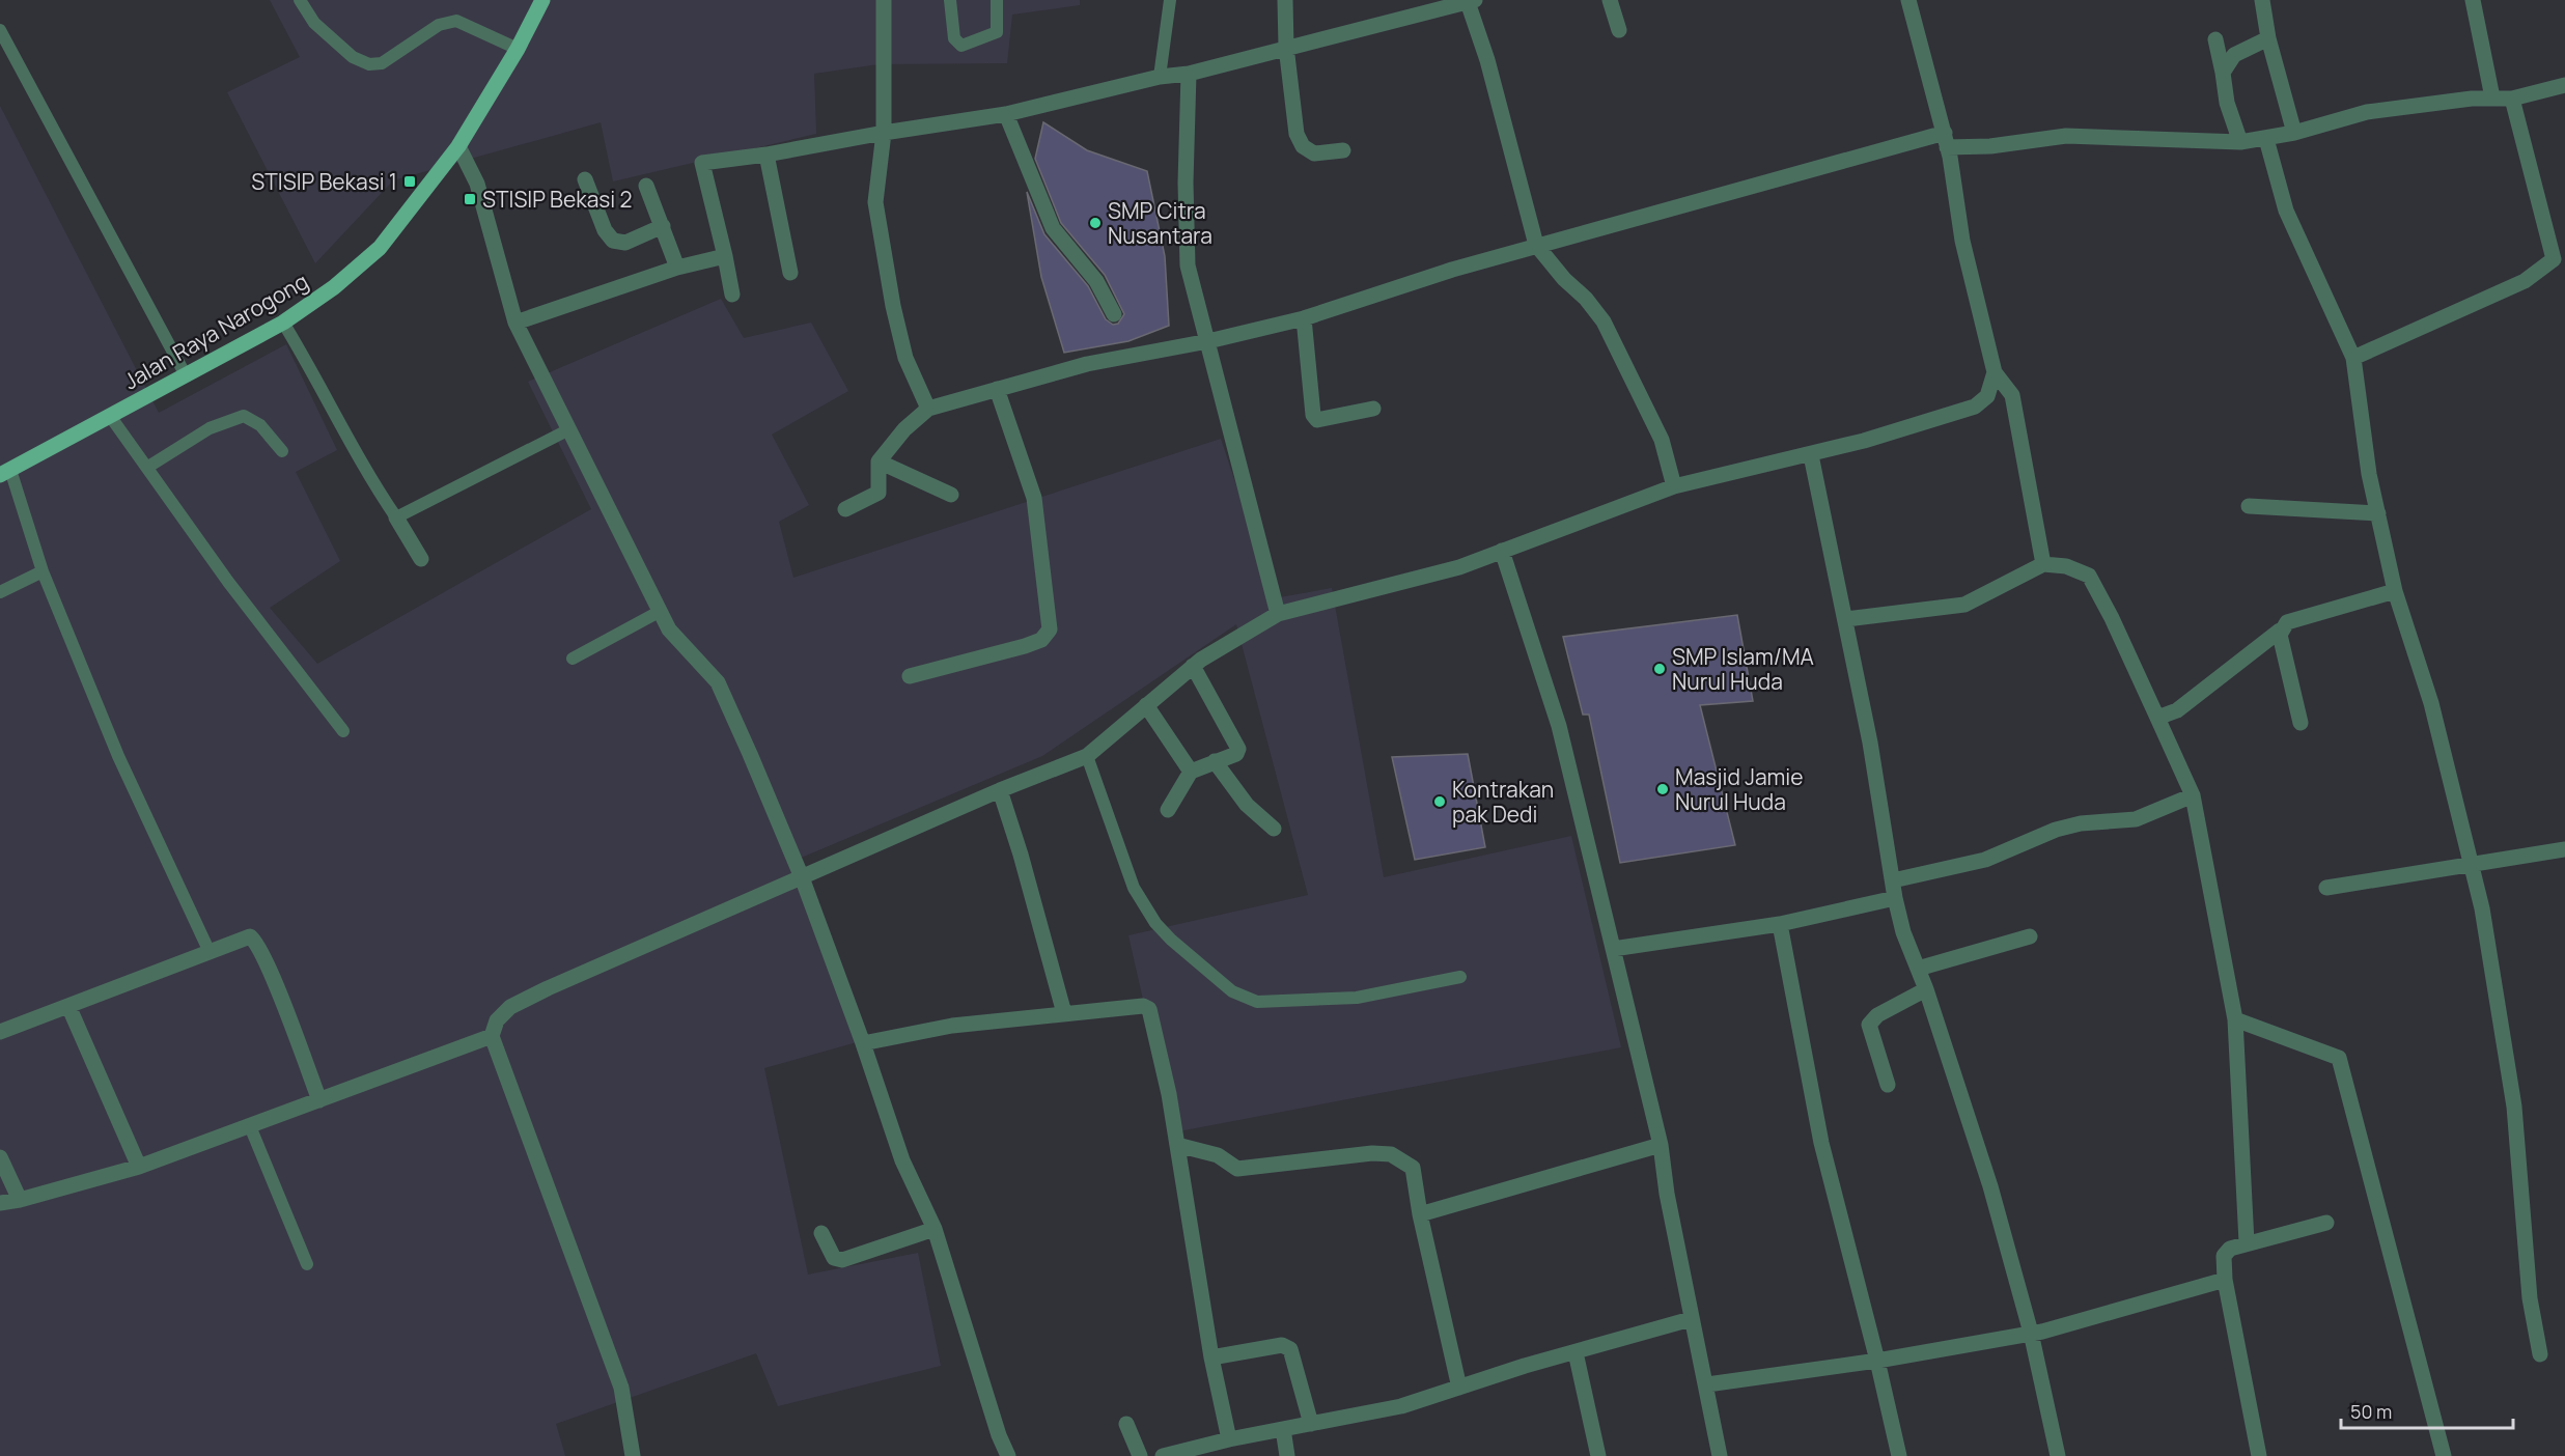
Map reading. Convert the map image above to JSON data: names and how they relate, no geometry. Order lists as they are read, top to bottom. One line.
{"streets":{"main road":["Jalan Raya Narogong"]},"places":{"transit":["STISIP Bekasi 1","STISIP Bekasi 2"],"other":["SMP Citra Nusantara","SMP Islam/MA Nurul Huda","Masjid Jamie Nurul Huda","Kontrakan pak Dedi"]},"scale_bar":"50 m"}
